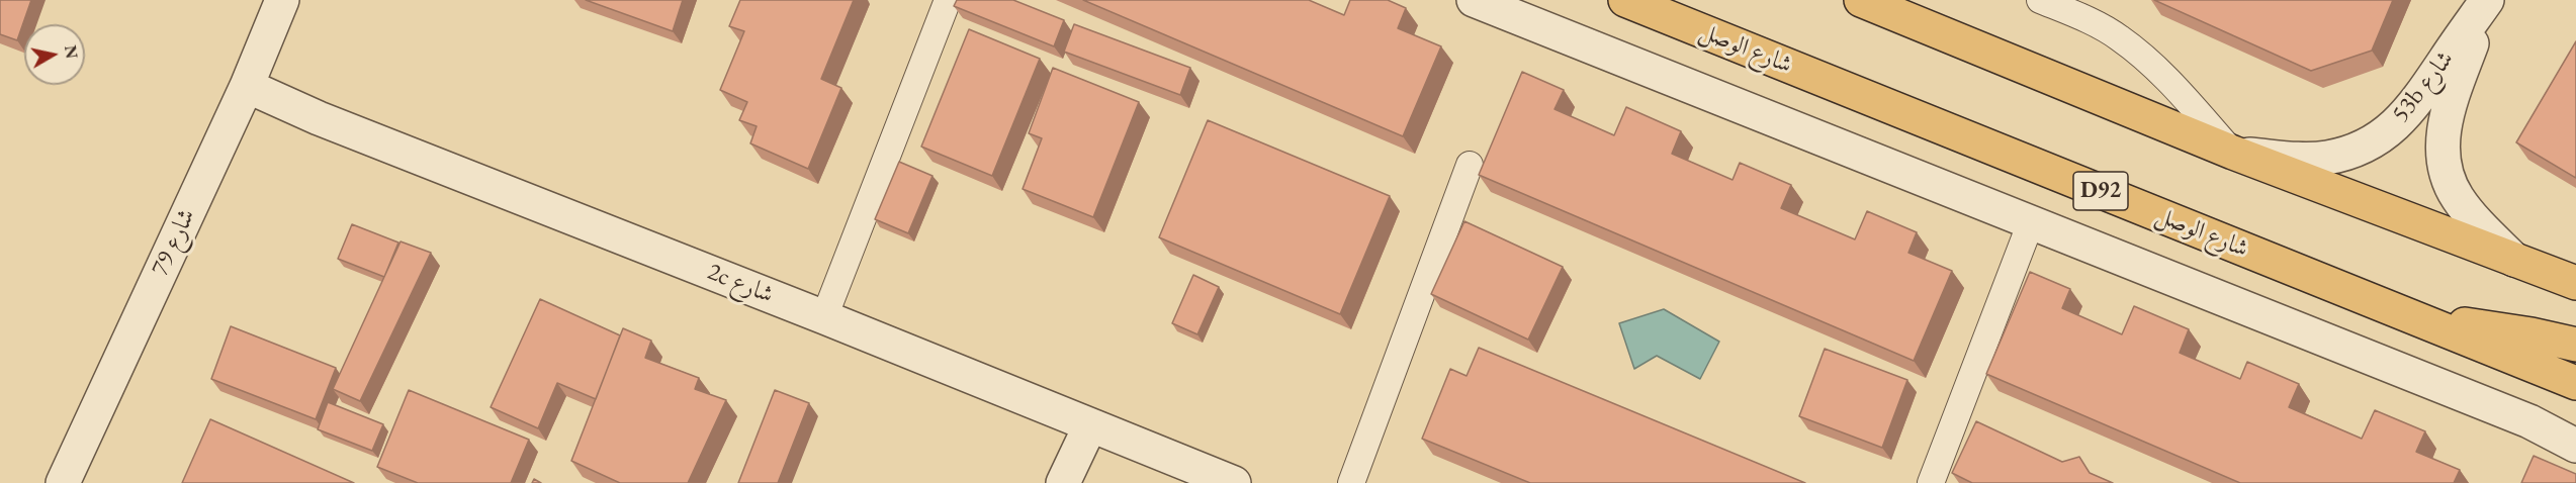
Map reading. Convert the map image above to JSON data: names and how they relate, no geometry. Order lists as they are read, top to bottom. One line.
{"streets":{"main road":["شارع الوصل","D92"],"street":["53b شارع","شارع 79","2c شارع"]},"crossings":[["شارع 79","2c شارع"]],"north":"right"}
